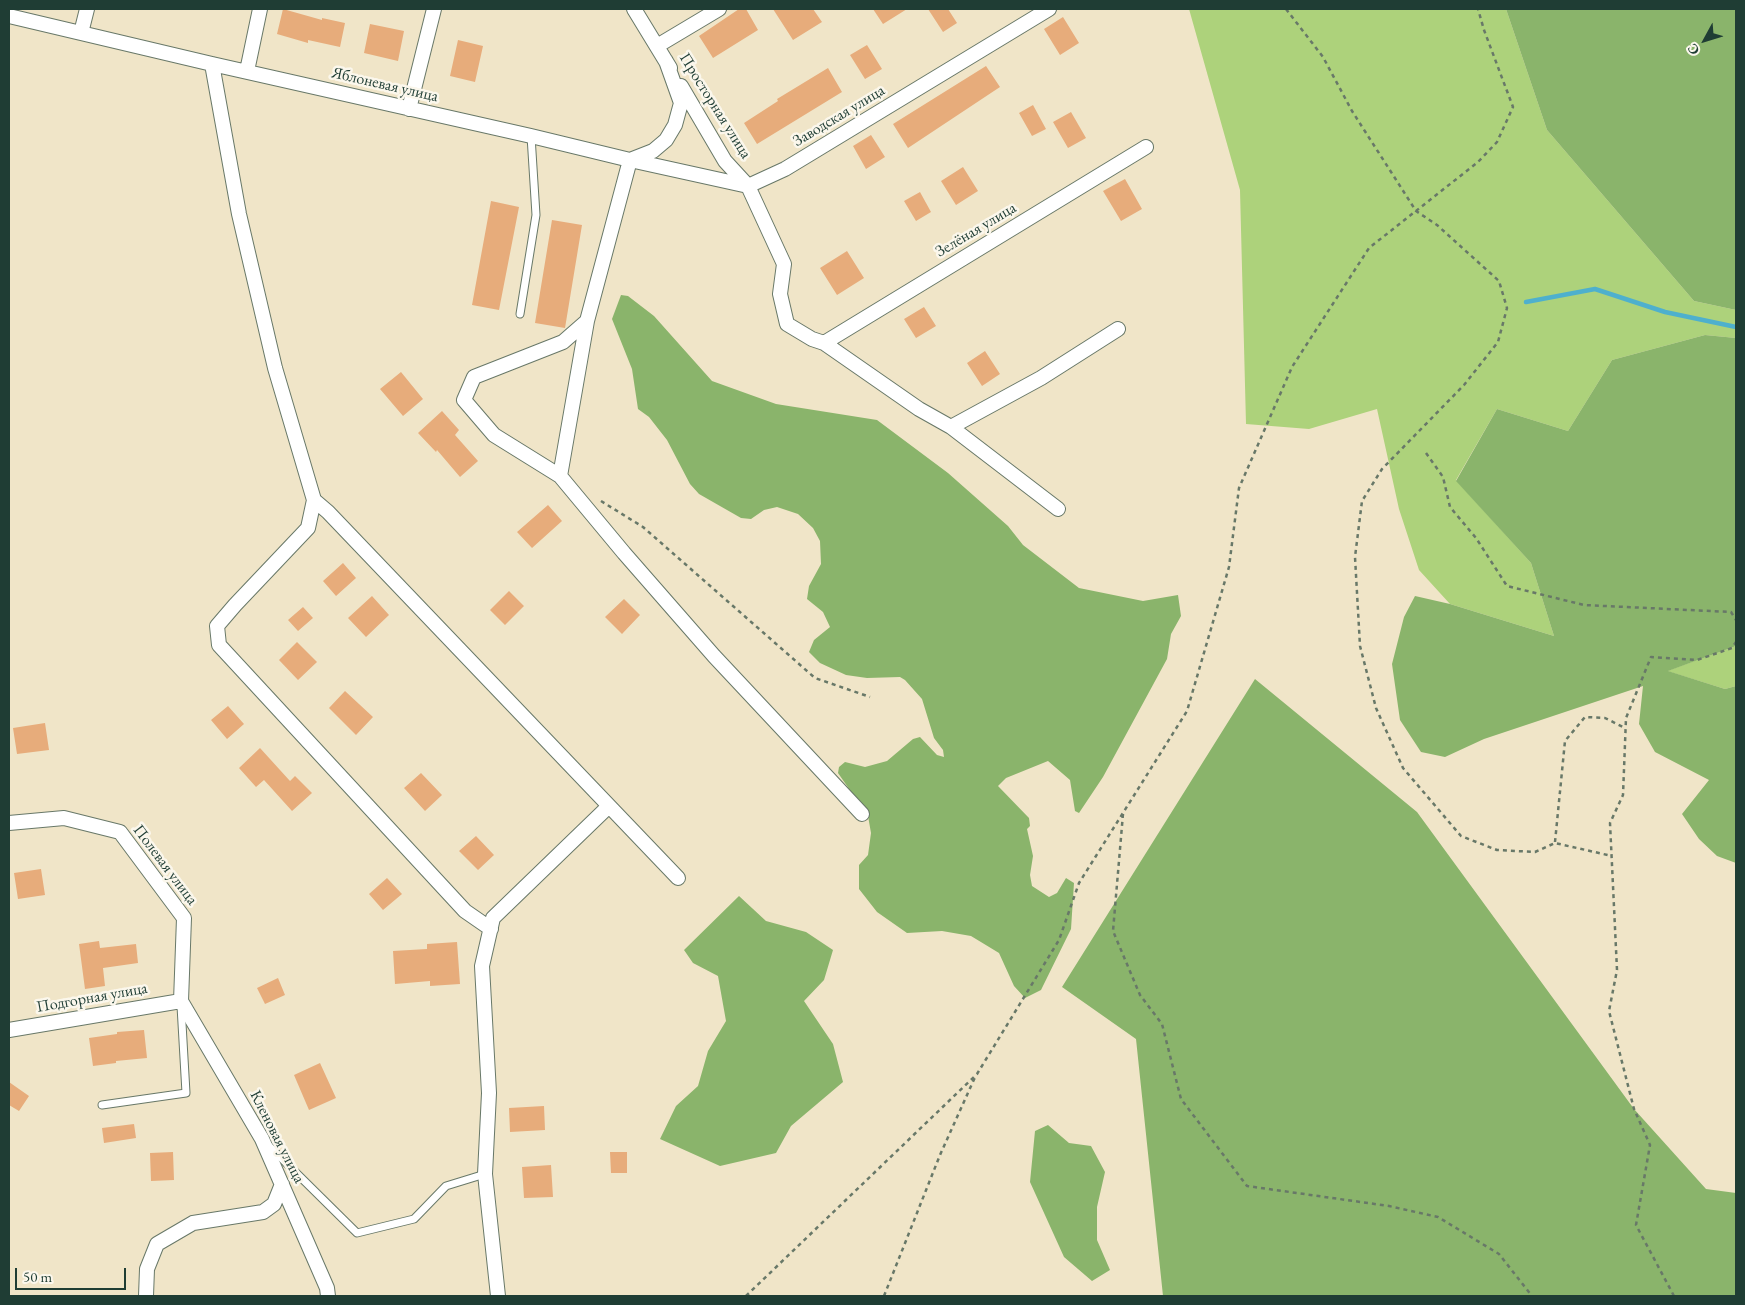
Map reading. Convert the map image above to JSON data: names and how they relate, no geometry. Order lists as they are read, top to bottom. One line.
{"streets":{"street":["Яблоневая улица","Просторная улица","Заводская улица","Зелёная улица","Полевая улица","Подгорная улица","Кленовая улица"]},"crossings":[["Просторная улица","Заводская улица"],["Просторная улица","Зелёная улица"],["Полевая улица","Подгорная улица"],["Полевая улица","Кленовая улица"],["Подгорная улица","Кленовая улица"]],"scale_bar":"50 m","north":"bottom left"}
